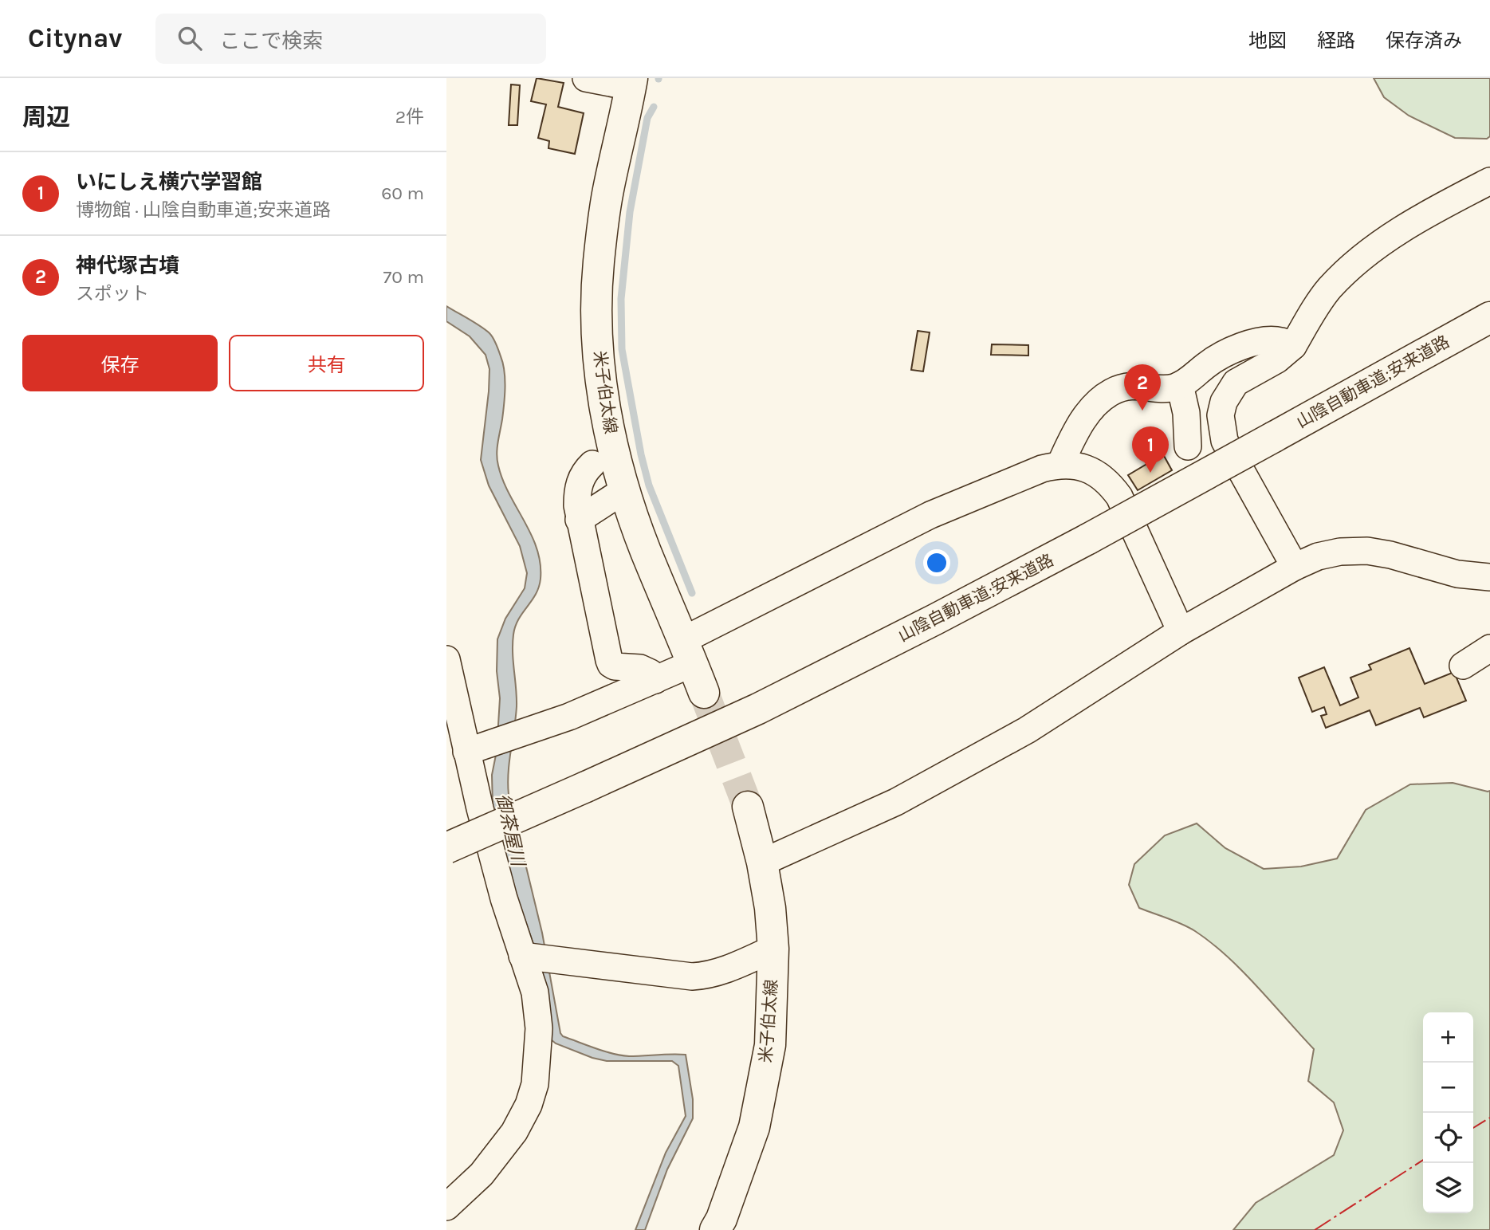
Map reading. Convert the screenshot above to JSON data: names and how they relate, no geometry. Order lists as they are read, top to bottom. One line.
{"streets":{"main road":["山陰自動車道;安来道路","米子伯太線"]},"water":["御茶屋川"],"page":{"header":"Citynav","search":"ここで検索","nav":["地図","経路","保存済み"],"heading":["周辺","2件"],"list":[{"mark":"1","name":"いにしえ横穴学習館","note":"博物館 · 山陰自動車道;安来道路","value":"60 m"},{"mark":"2","name":"神代塚古墳","note":"スポット","value":"70 m"}],"buttons":["保存","共有"],"pins":["2","1"],"map_buttons":["+","−"]}}
